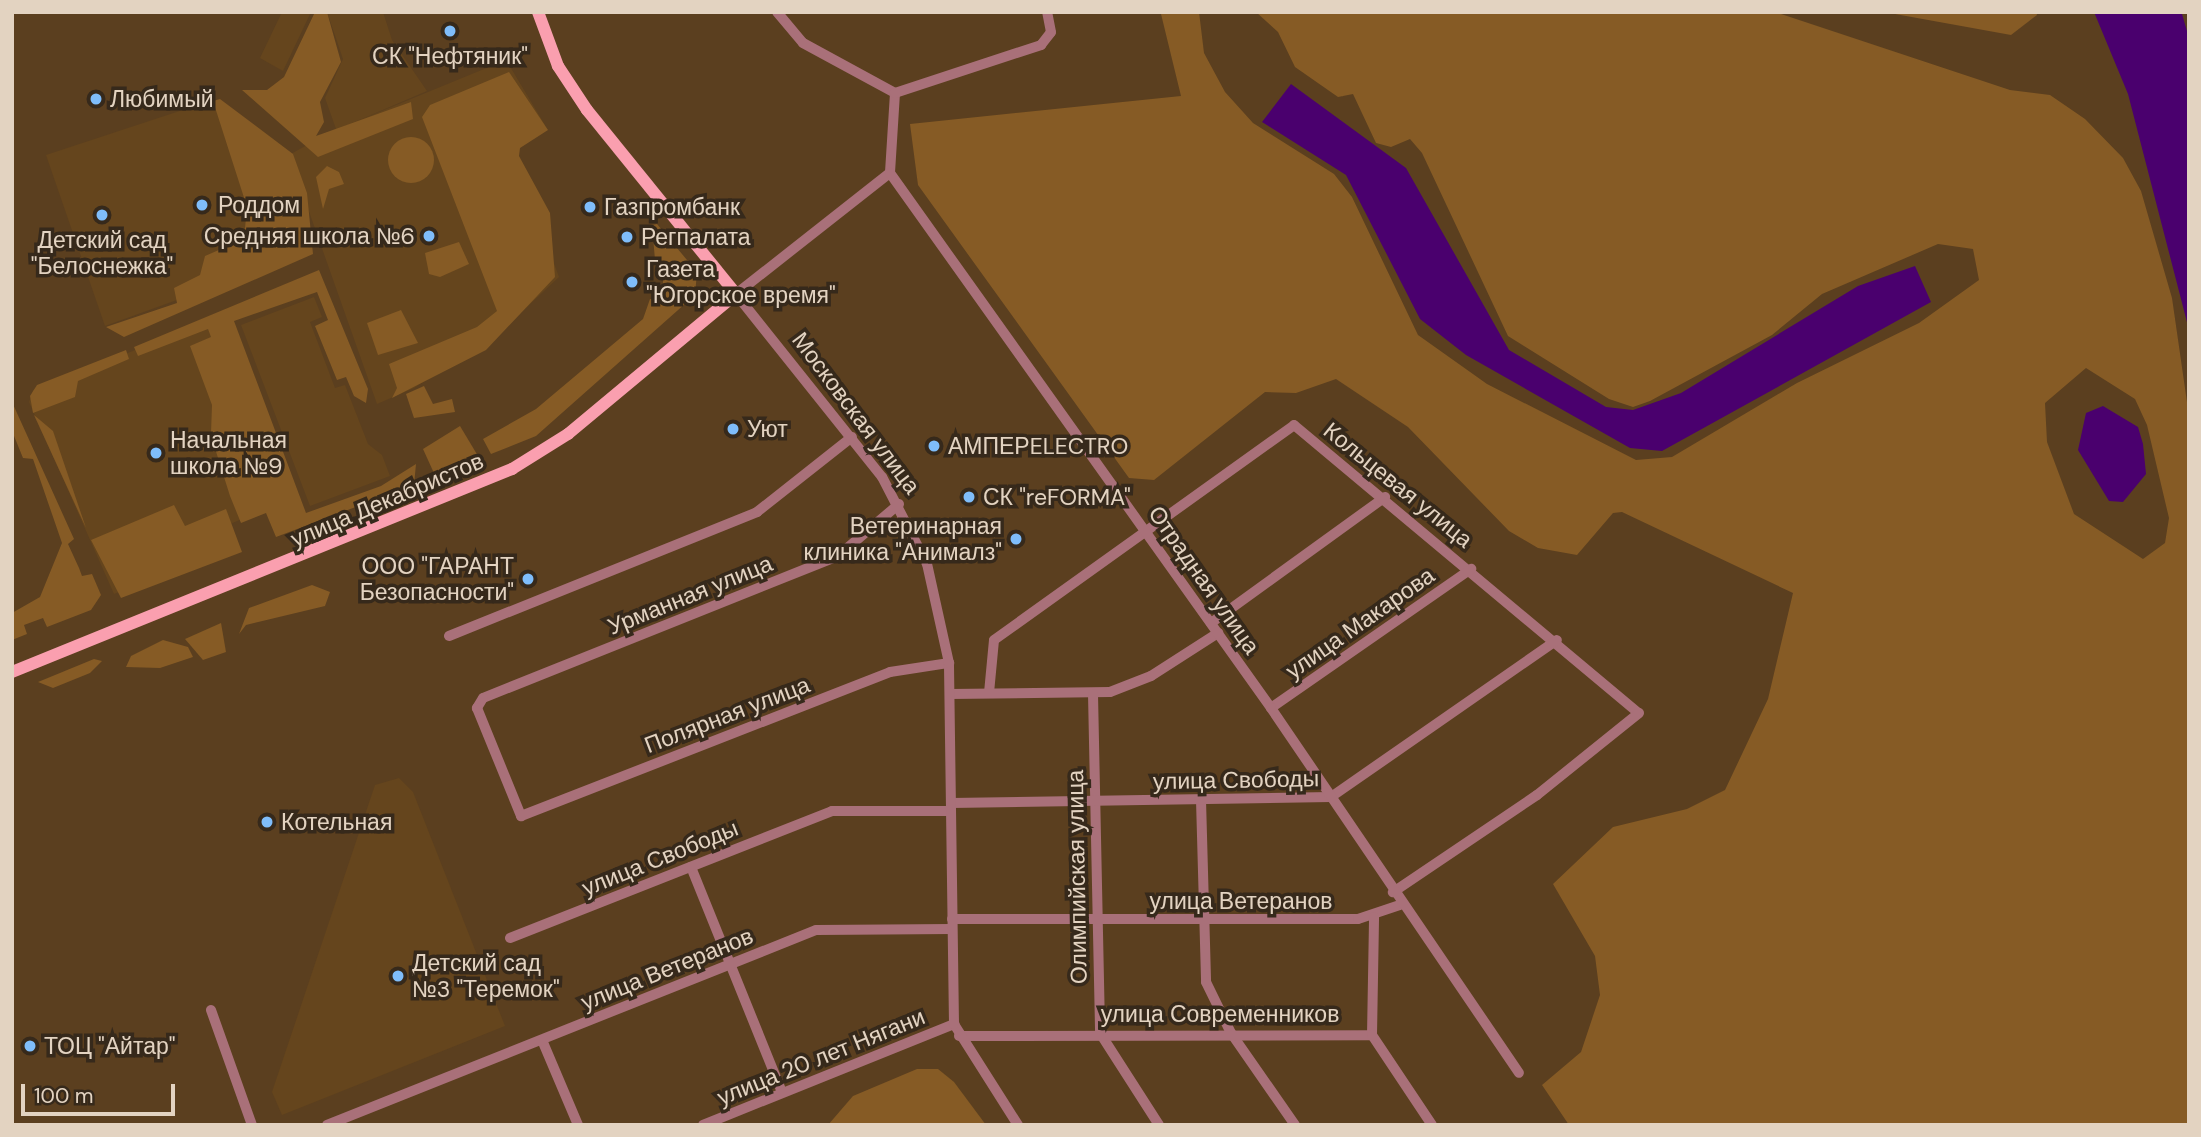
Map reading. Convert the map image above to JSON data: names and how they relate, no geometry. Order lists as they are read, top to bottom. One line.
{"streets":{"main road":["Московская улица","улица Декабристов"],"street":["Кольцевая улица","Отрадная улица","Урманная улица","улица Макарова","Полярная улица","улица Свободы","Олимпийская улица","улица Ветеранов","улица Современников","улица 20 лет Нягани"]},"crossings":[["Московская улица","улица Декабристов"],["Московская улица","Урманная улица"],["Московская улица","Полярная улица"],["Московская улица","улица Свободы"],["Московская улица","улица Ветеранов"],["Московская улица","улица Современников"],["Московская улица","улица 20 лет Нягани"],["Кольцевая улица","Отрадная улица"],["Кольцевая улица","улица Макарова"],["Кольцевая улица","улица Свободы"],["Отрадная улица","улица Макарова"],["Отрадная улица","улица Свободы"],["Отрадная улица","улица Ветеранов"],["Урманная улица","Полярная улица"],["улица Свободы","Олимпийская улица"],["Олимпийская улица","улица Ветеранов"],["Олимпийская улица","улица Современников"]],"places":["СК \"Нефтяник\"","Любимый","Роддом","Газпромбанк","Детский сад \"Белоснежка\"","Средняя школа №6","Регпалата","Газета \"Югорское время\"","Уют","АМПЕРELECTRO","Начальная школа №9","СК \"reFORMA\"","Ветеринарная клиника \"Анималз\"","ООО \"ГАРАНТ Безопасности\"","Котельная","Детский сад №3 \"Теремок\"","ТОЦ \"Айтар\""],"scale_bar":"100 m"}
